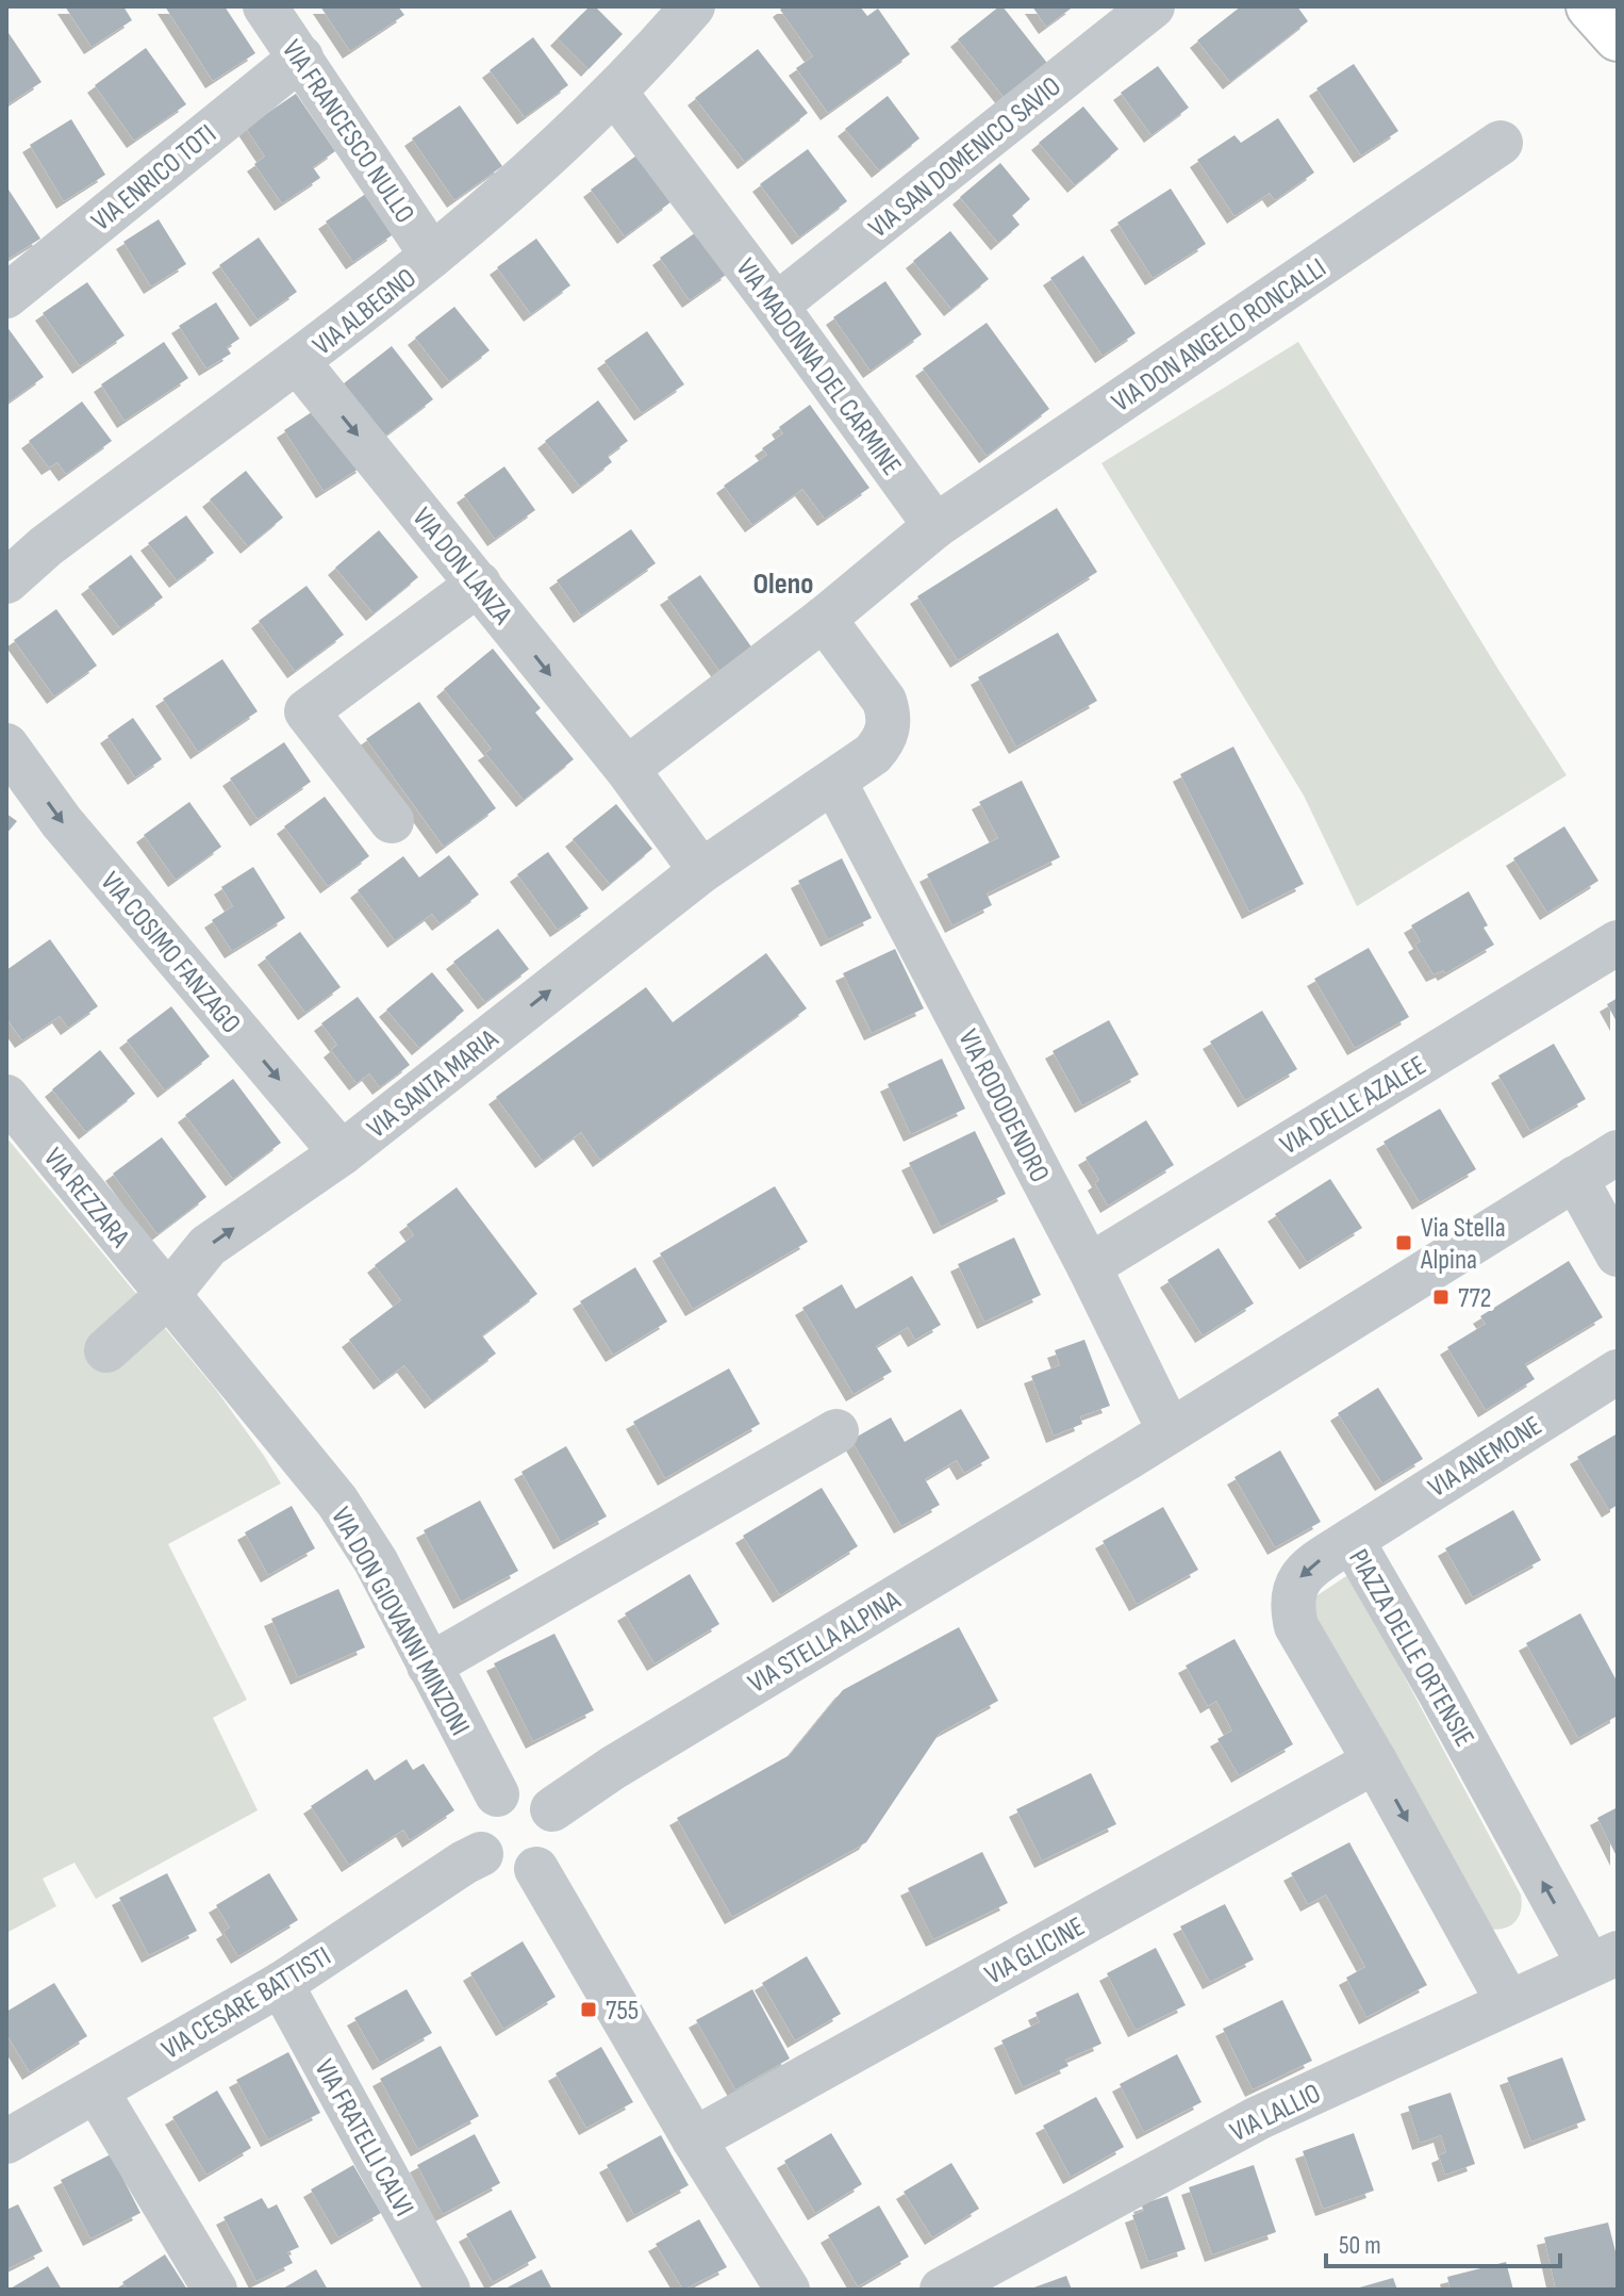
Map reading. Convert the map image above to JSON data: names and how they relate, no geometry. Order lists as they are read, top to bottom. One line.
{"streets":{"street":["VIA FRANCESCO NULLO","VIA SAN DOMENICO SAVIO","VIA ENRICO TOTI","VIA ALBEGNO","VIA DON ANGELO RONCALLI","VIA MADONNA DEL CARMINE","VIA DON LANZA","VIA COSIMO FANZAGO","VIA SANTA MARIA","VIA DELLE AZALEE","VIA RODODENDRO","VIA REZZARA","VIA ANEMONE","VIA DON GIOVANNI MINZONI","VIA STELLA ALPINA","PIAZZA DELLE ORTENSIE","VIA GLICINE","VIA CESARE BATTISTI","VIA LALLIO","VIA FRATELLI CALVI"]},"crossings":[["VIA FRANCESCO NULLO","VIA ENRICO TOTI"],["VIA FRANCESCO NULLO","VIA ALBEGNO"],["VIA SAN DOMENICO SAVIO","VIA MADONNA DEL CARMINE"],["VIA ALBEGNO","VIA MADONNA DEL CARMINE"],["VIA ALBEGNO","VIA DON LANZA"],["VIA DON ANGELO RONCALLI","VIA MADONNA DEL CARMINE"],["VIA DON LANZA","VIA SANTA MARIA"],["VIA COSIMO FANZAGO","VIA SANTA MARIA"],["VIA SANTA MARIA","VIA RODODENDRO"],["VIA SANTA MARIA","VIA REZZARA"],["VIA SANTA MARIA","VIA DON GIOVANNI MINZONI"],["VIA DELLE AZALEE","VIA RODODENDRO"],["VIA RODODENDRO","VIA STELLA ALPINA"],["VIA REZZARA","VIA DON GIOVANNI MINZONI"],["VIA ANEMONE","PIAZZA DELLE ORTENSIE"],["VIA DON GIOVANNI MINZONI","VIA STELLA ALPINA"],["VIA DON GIOVANNI MINZONI","VIA CESARE BATTISTI"],["VIA STELLA ALPINA","VIA CESARE BATTISTI"],["PIAZZA DELLE ORTENSIE","VIA GLICINE"],["PIAZZA DELLE ORTENSIE","VIA LALLIO"],["VIA CESARE BATTISTI","VIA FRATELLI CALVI"]],"one_way":["VIA DON LANZA","VIA COSIMO FANZAGO","VIA SANTA MARIA"],"districts":["Oleno"],"places":{"transit":["Via Stella Alpina","772","755"]},"scale_bar":"50 m"}
